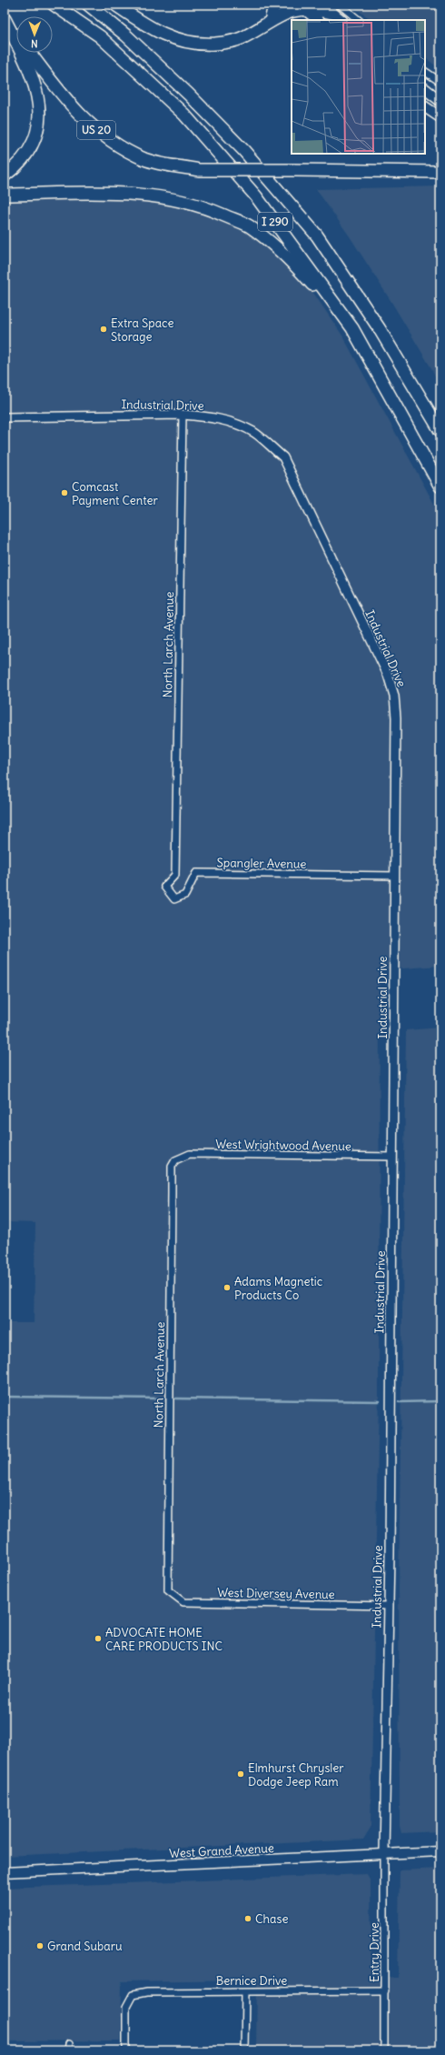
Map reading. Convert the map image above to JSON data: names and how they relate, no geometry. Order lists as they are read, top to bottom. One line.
{"streets":{"highway":["US 20","I 290"],"main road":["West Grand Avenue"],"street":["Industrial Drive","North Larch Avenue","Spangler Avenue","West Wrightwood Avenue","West Diversey Avenue","Entry Drive","Bernice Drive"]},"crossings":[["Industrial Drive","North Larch Avenue"],["Industrial Drive","Spangler Avenue"],["Industrial Drive","West Wrightwood Avenue"],["Industrial Drive","West Diversey Avenue"],["Industrial Drive","West Grand Avenue"],["Industrial Drive","Entry Drive"],["North Larch Avenue","Spangler Avenue"],["North Larch Avenue","West Wrightwood Avenue"],["North Larch Avenue","West Diversey Avenue"],["West Grand Avenue","Entry Drive"],["Entry Drive","Bernice Drive"]],"places":["Extra Space Storage","Comcast Payment Center","Adams Magnetic Products Co","ADVOCATE HOME CARE PRODUCTS INC","Elmhurst Chrysler Dodge Jeep Ram","Chase","Grand Subaru"],"north":"bottom"}
